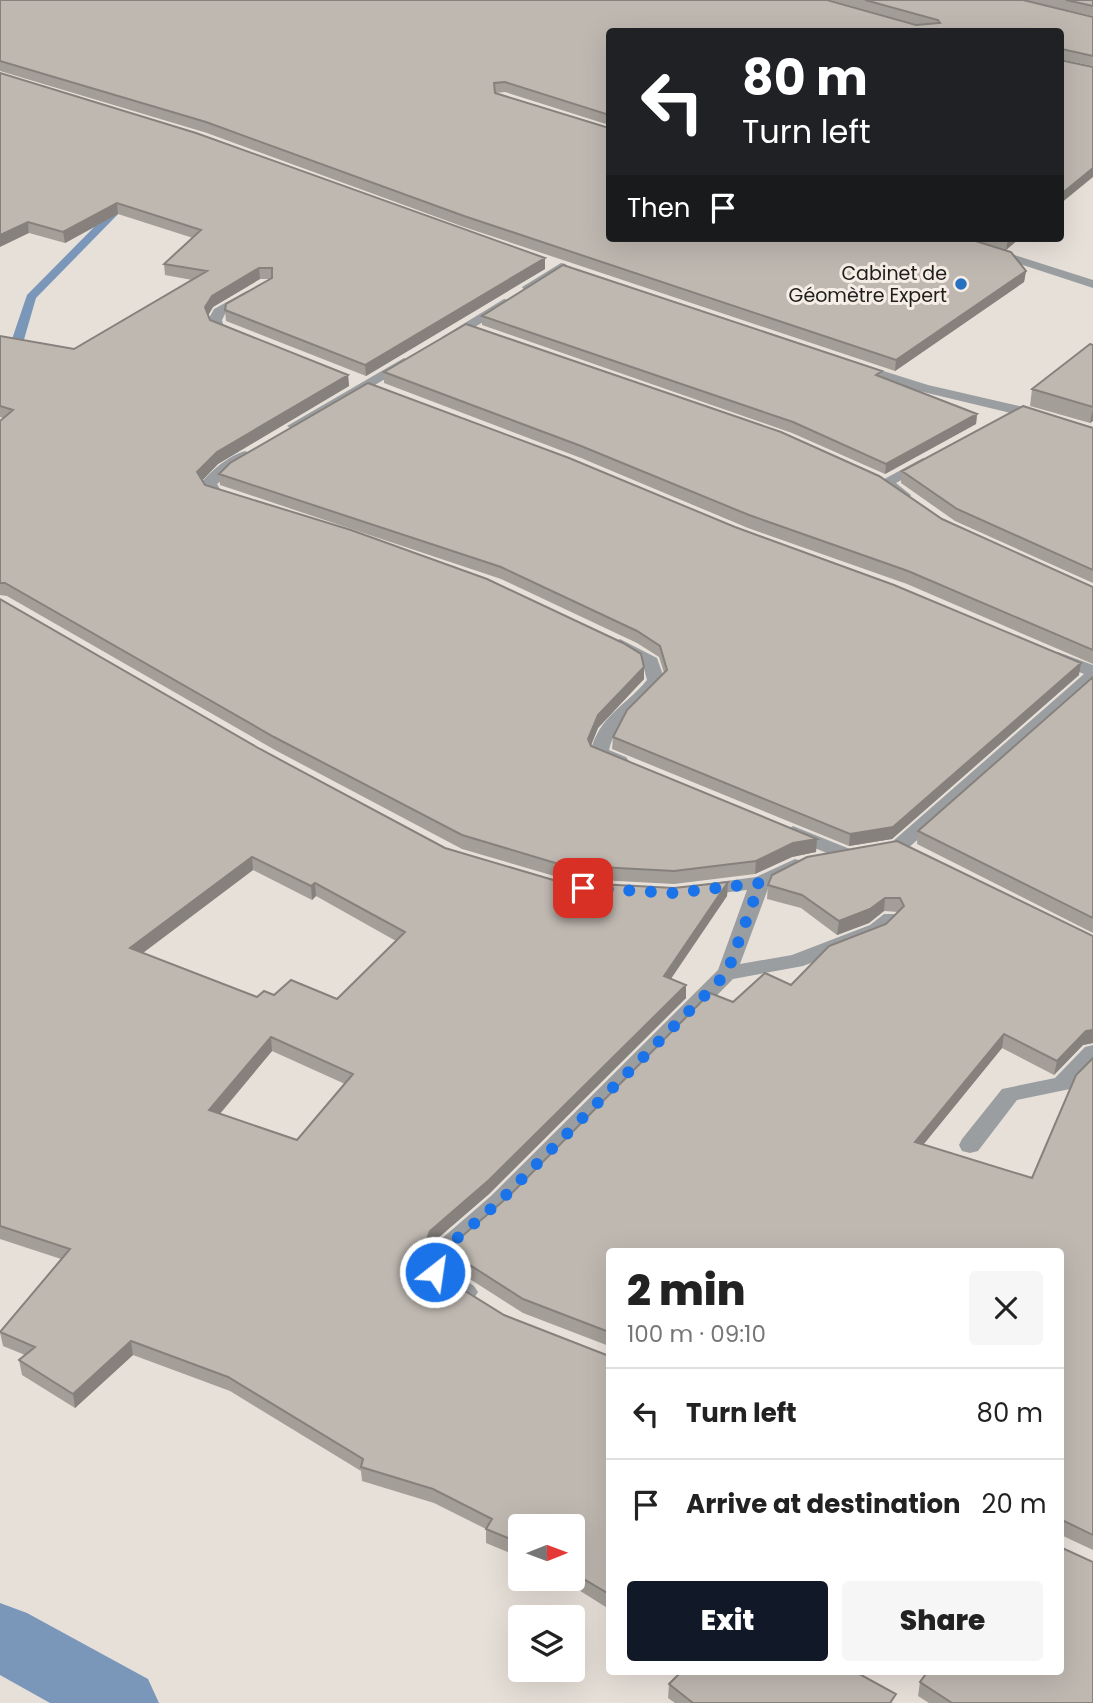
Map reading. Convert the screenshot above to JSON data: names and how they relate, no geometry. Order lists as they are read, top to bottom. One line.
{"places":["Cabinet de Géomètre Expert"],"north":"right","page":{"turn":["80 m","Turn left"],"then":"Then","heading":["2 min","100 m · 09:10"],"list":[{"name":"Turn left","value":"80 m"},{"name":"Arrive at destination","value":"20 m"}],"buttons":["Exit","Share"]}}
